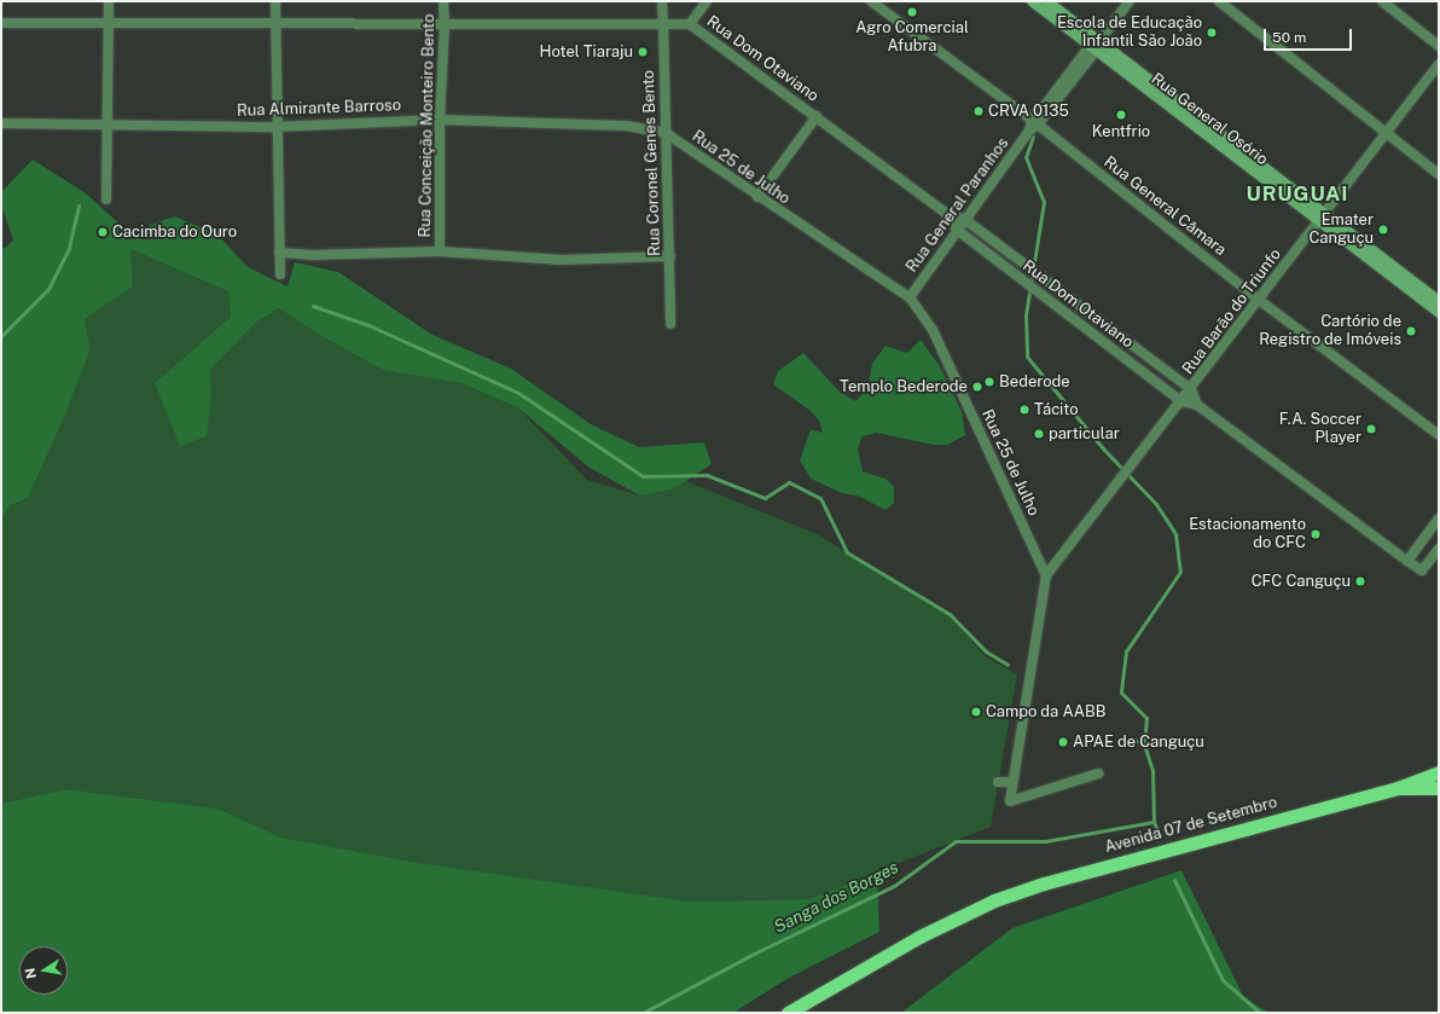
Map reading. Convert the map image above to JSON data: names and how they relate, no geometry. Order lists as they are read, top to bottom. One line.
{"streets":{"highway":["Avenida 07 de Setembro"],"main road":["Rua General Osório"],"street":["Rua Dom Otaviano","Rua Almirante Barroso","Rua Conceição Monteiro Bento","Rua Coronel Genes Bento","Rua 25 de Julho","Rua General Paranhos","Rua General Câmara","Rua Barão do Triunfo"]},"crossings":[["Rua Dom Otaviano","Rua Conceição Monteiro Bento"],["Rua Dom Otaviano","Rua Coronel Genes Bento"],["Rua Dom Otaviano","Rua General Paranhos"],["Rua Dom Otaviano","Rua Barão do Triunfo"],["Rua Almirante Barroso","Rua Conceição Monteiro Bento"],["Rua Almirante Barroso","Rua Coronel Genes Bento"],["Rua Almirante Barroso","Rua 25 de Julho"],["Rua General Osório","Rua General Paranhos"],["Rua General Osório","Rua Barão do Triunfo"],["Rua Coronel Genes Bento","Rua 25 de Julho"],["Rua 25 de Julho","Rua General Paranhos"],["Rua 25 de Julho","Rua Barão do Triunfo"],["Rua General Paranhos","Rua General Câmara"],["Rua General Câmara","Rua Barão do Triunfo"]],"districts":["URUGUAI"],"water":["Sanga dos Borges"],"places":["Agro Comercial Afubra","Escola de Educação Infantil São João","Hotel Tiaraju","CRVA 0135","Kentfrio","Emater Canguçu","Cacimba do Ouro","Cartório de Registro de Imóveis","Bederode","Templo Bederode","Tácito","F.A. Soccer Player","particular","Estacionamento do CFC","CFC Canguçu","Campo da AABB","APAE de Canguçu"],"scale_bar":"50 m","north":"left"}
